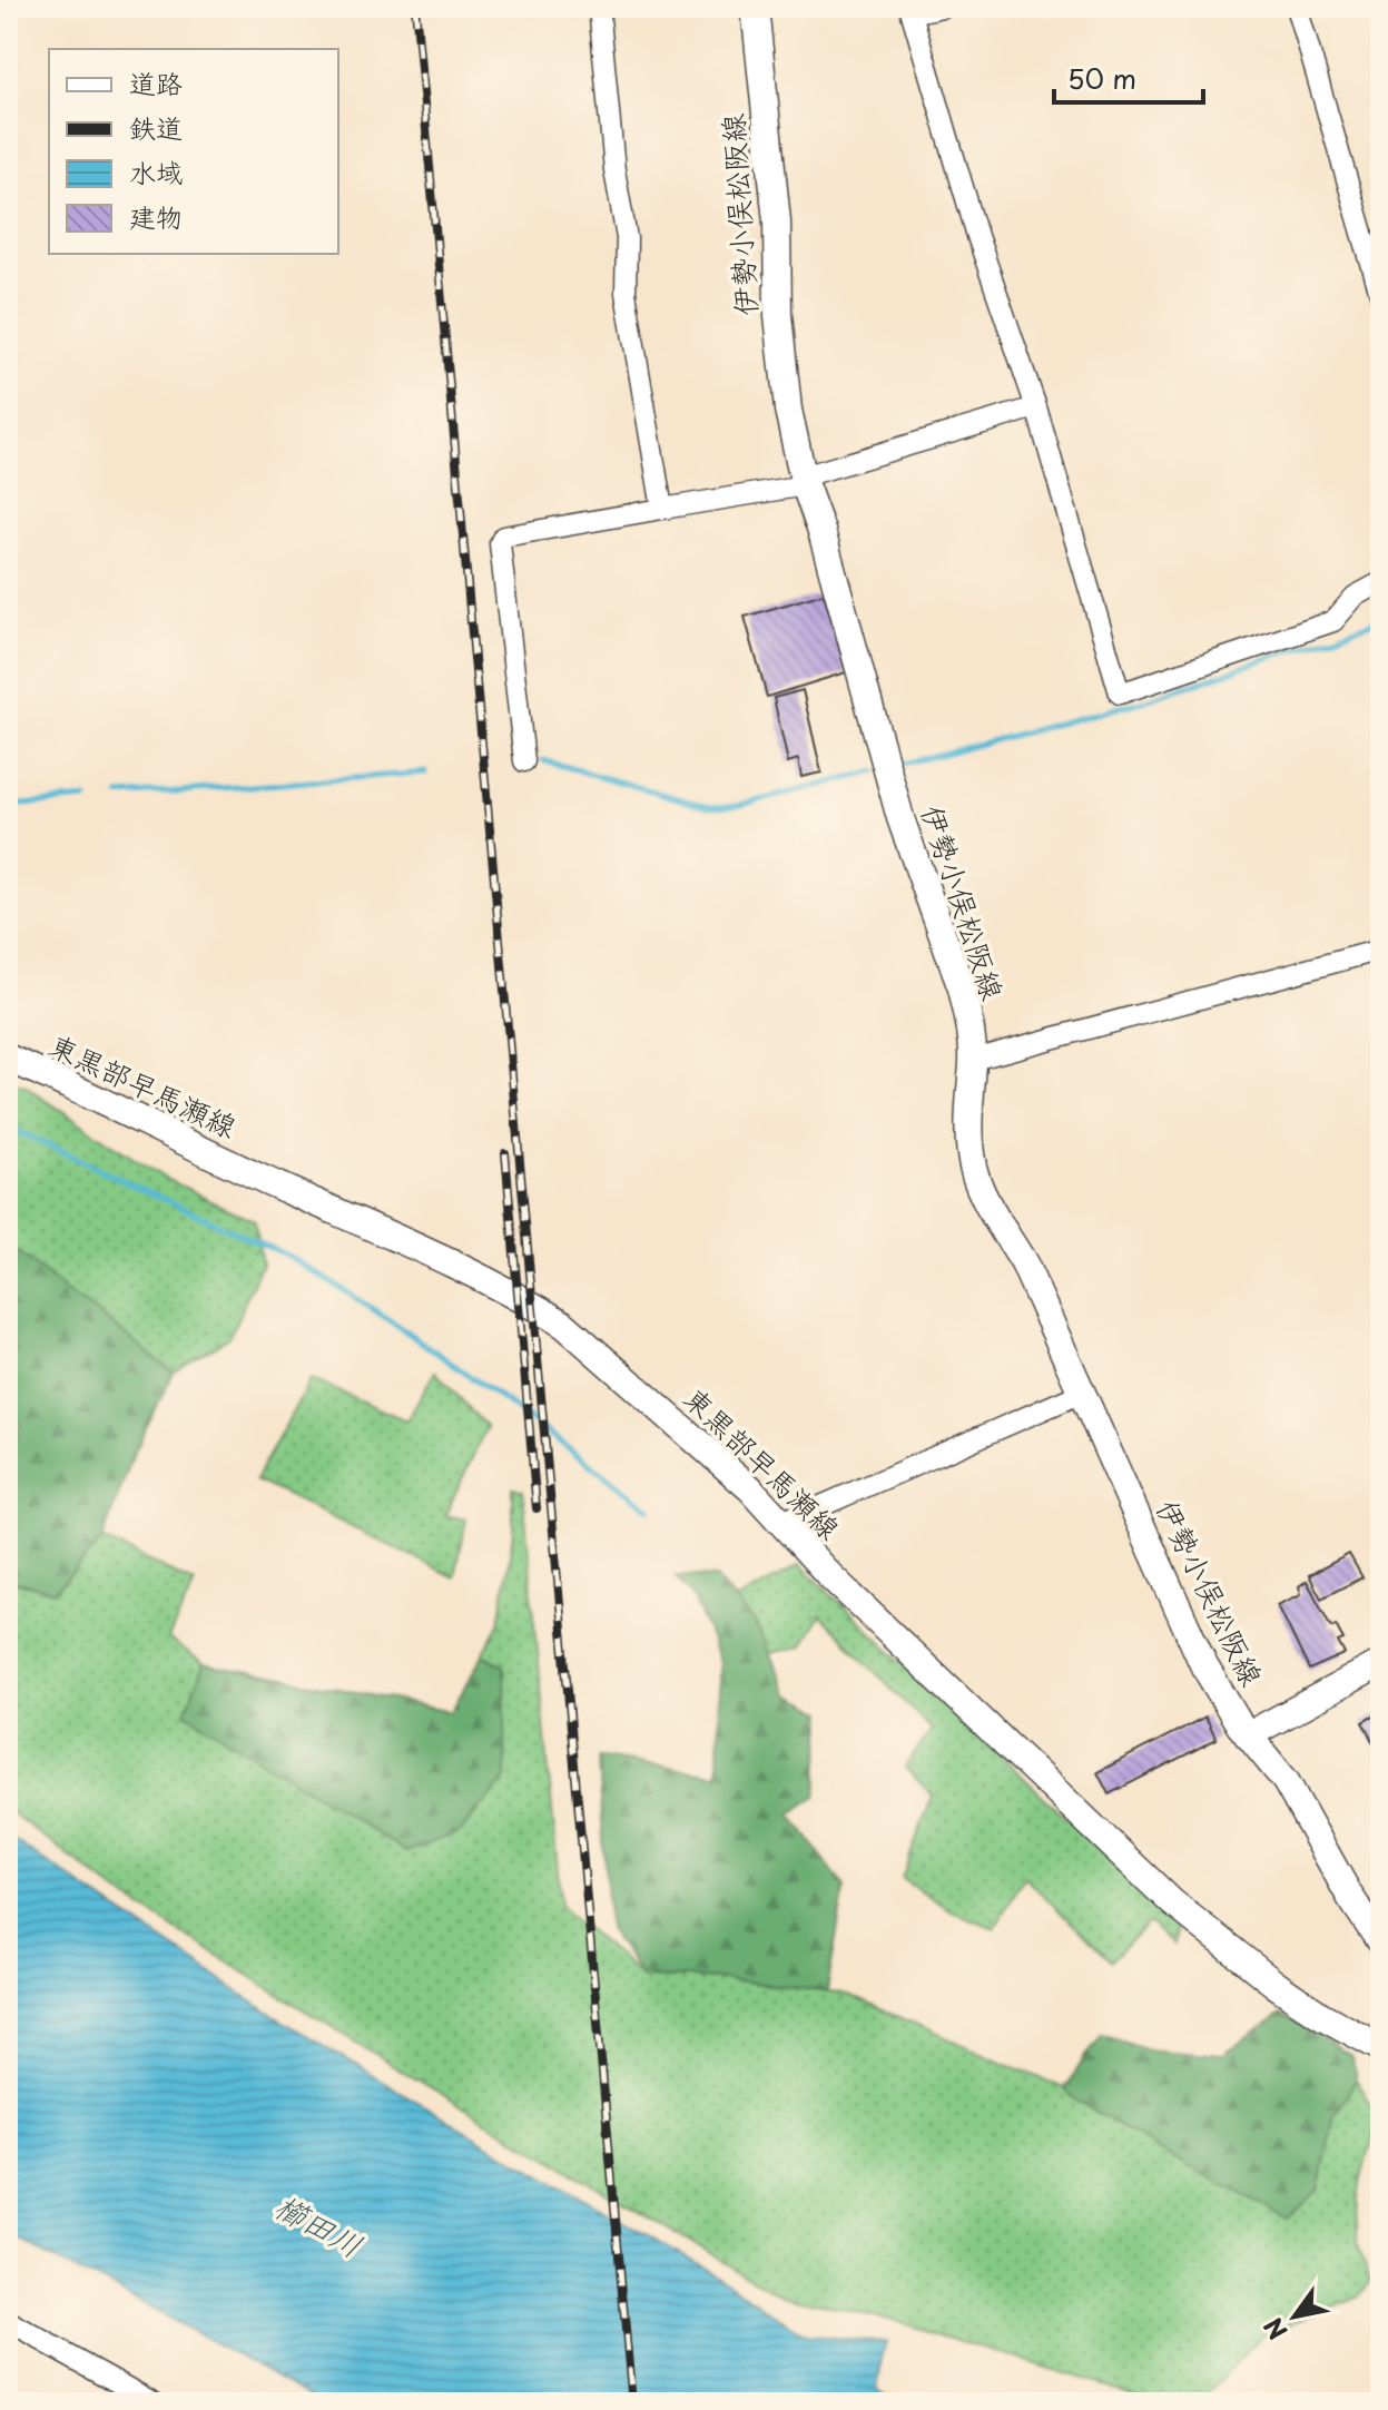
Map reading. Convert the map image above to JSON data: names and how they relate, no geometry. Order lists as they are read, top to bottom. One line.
{"streets":{"main road":["伊勢小俣松阪線","東黒部早馬瀬線"]},"water":["櫛田川"],"legend":["道路","鉄道","水域","建物"],"scale_bar":"50 m","north":"bottom left"}
